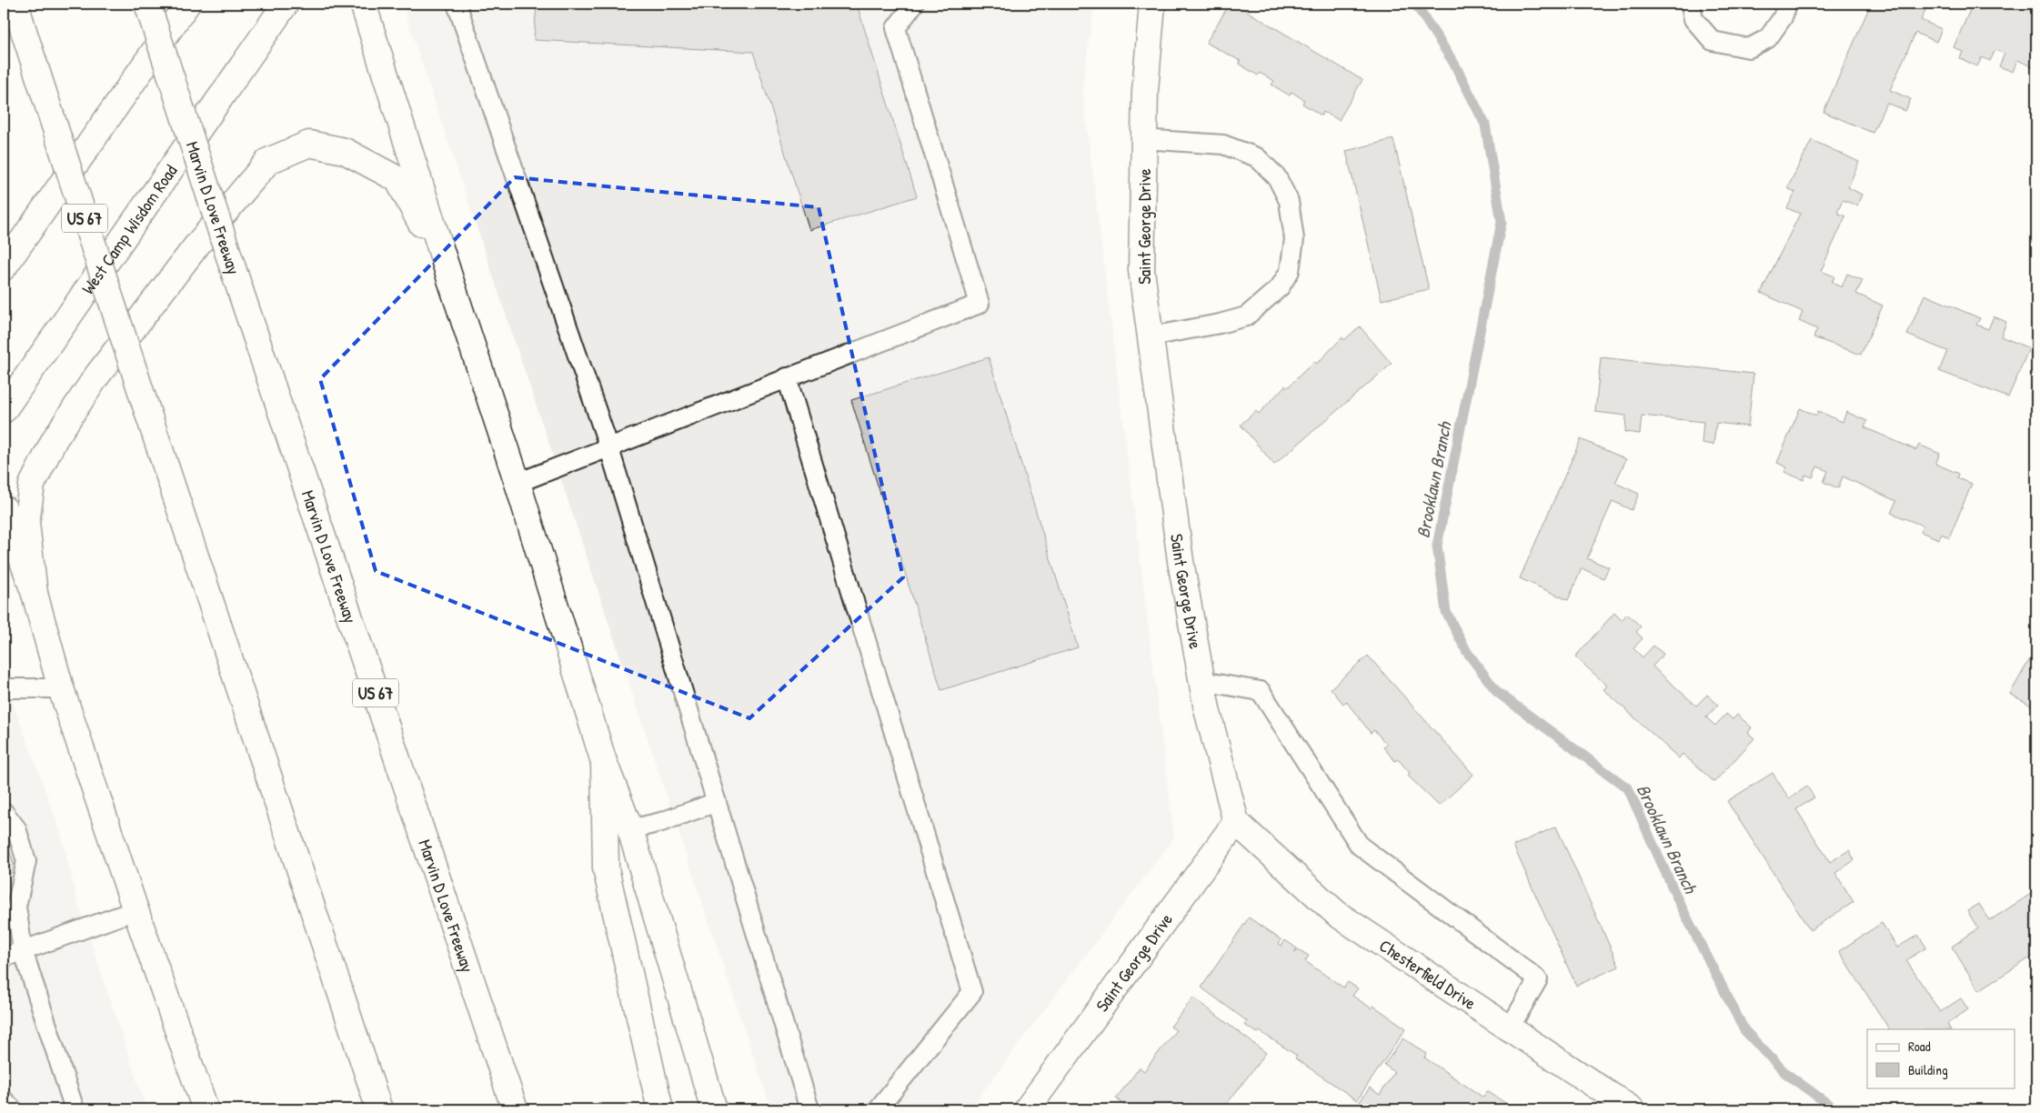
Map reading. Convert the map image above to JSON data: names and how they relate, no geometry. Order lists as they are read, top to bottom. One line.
{"streets":{"main road":["Marvin D Love Freeway","US 67","Saint George Drive","West Camp Wisdom Road","Chesterfield Drive"]},"crossings":[["Saint George Drive","Chesterfield Drive"]],"water":["Brooklawn Branch"],"legend":["Road","Building"]}
